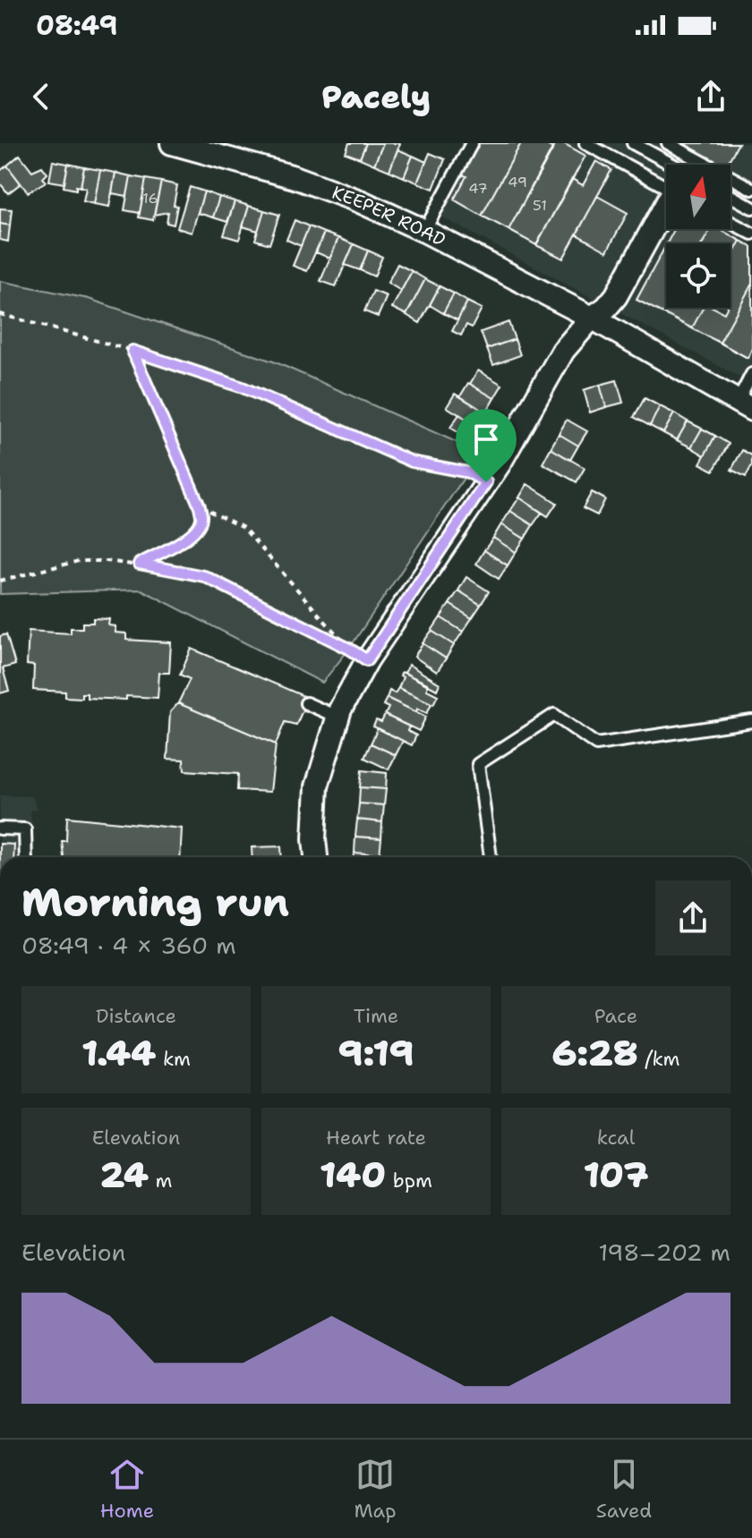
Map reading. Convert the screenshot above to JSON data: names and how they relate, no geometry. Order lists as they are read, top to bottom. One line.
{"streets":{"street":["KEEPER ROAD"]},"house_numbers":["49","47","16","51"],"north":"top","page":{"status":"08:49","header":"Pacely","heading":["Morning run","08:49 · 4 × 360 m"],"stats":[["Distance","1.44 km"],["Time","9:19"],["Pace","6:28 /km"],["Elevation","24 m"],["Heart rate","140 bpm"],["kcal","107"]],"chart":["Elevation","198–202 m"],"tabs":["Home","Map","Saved"]}}
